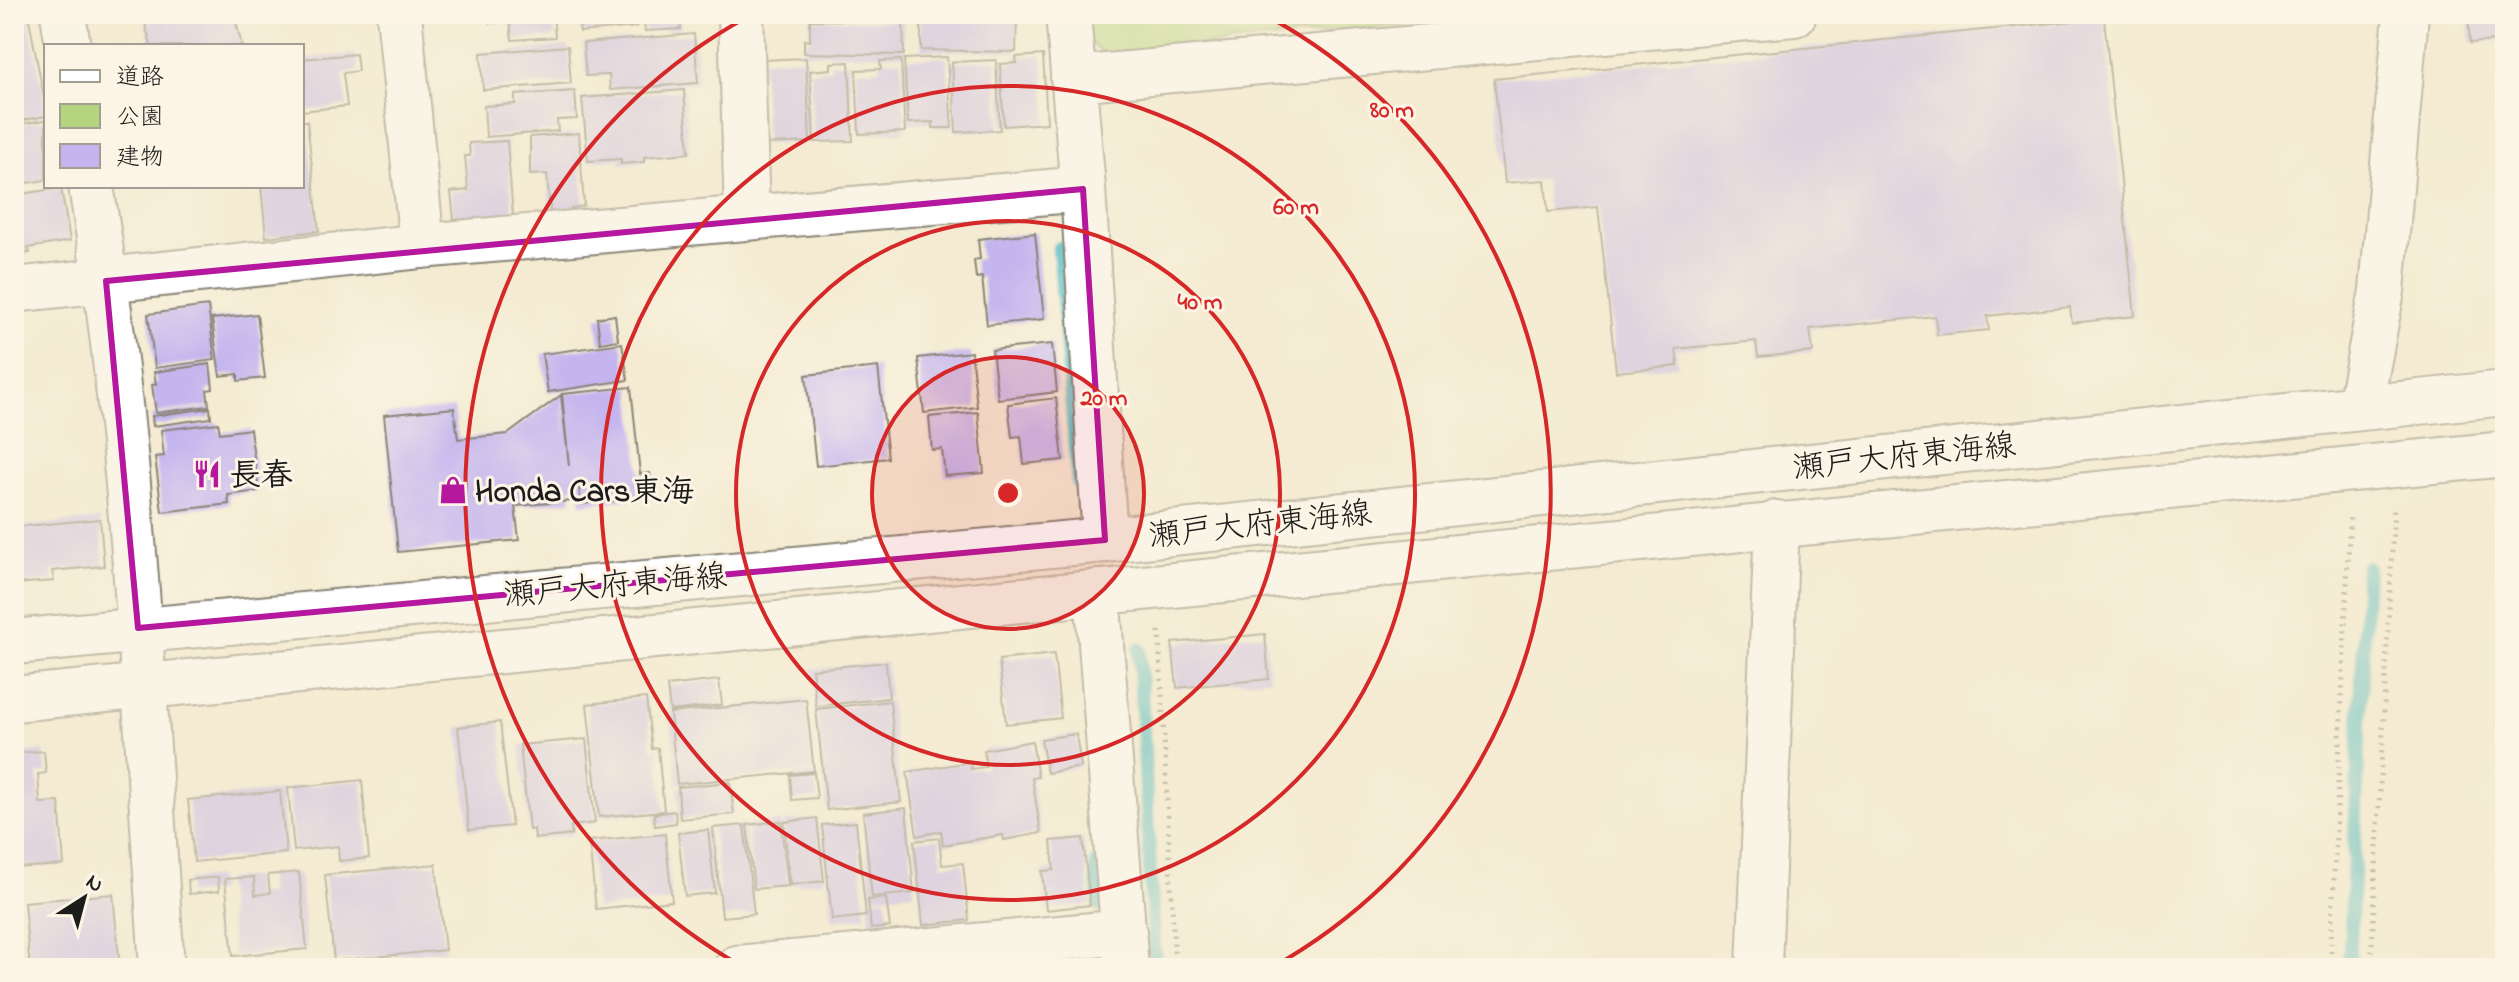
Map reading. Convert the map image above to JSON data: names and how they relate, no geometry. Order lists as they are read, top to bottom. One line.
{"streets":{"street":["瀬戸大府東海線"]},"places":{"restaurant":["長春"],"shop":["Honda Cars東海"]},"legend":["道路","公園","建物"],"north":"top right","rings":["80 m","60 m","40 m","20 m"]}
